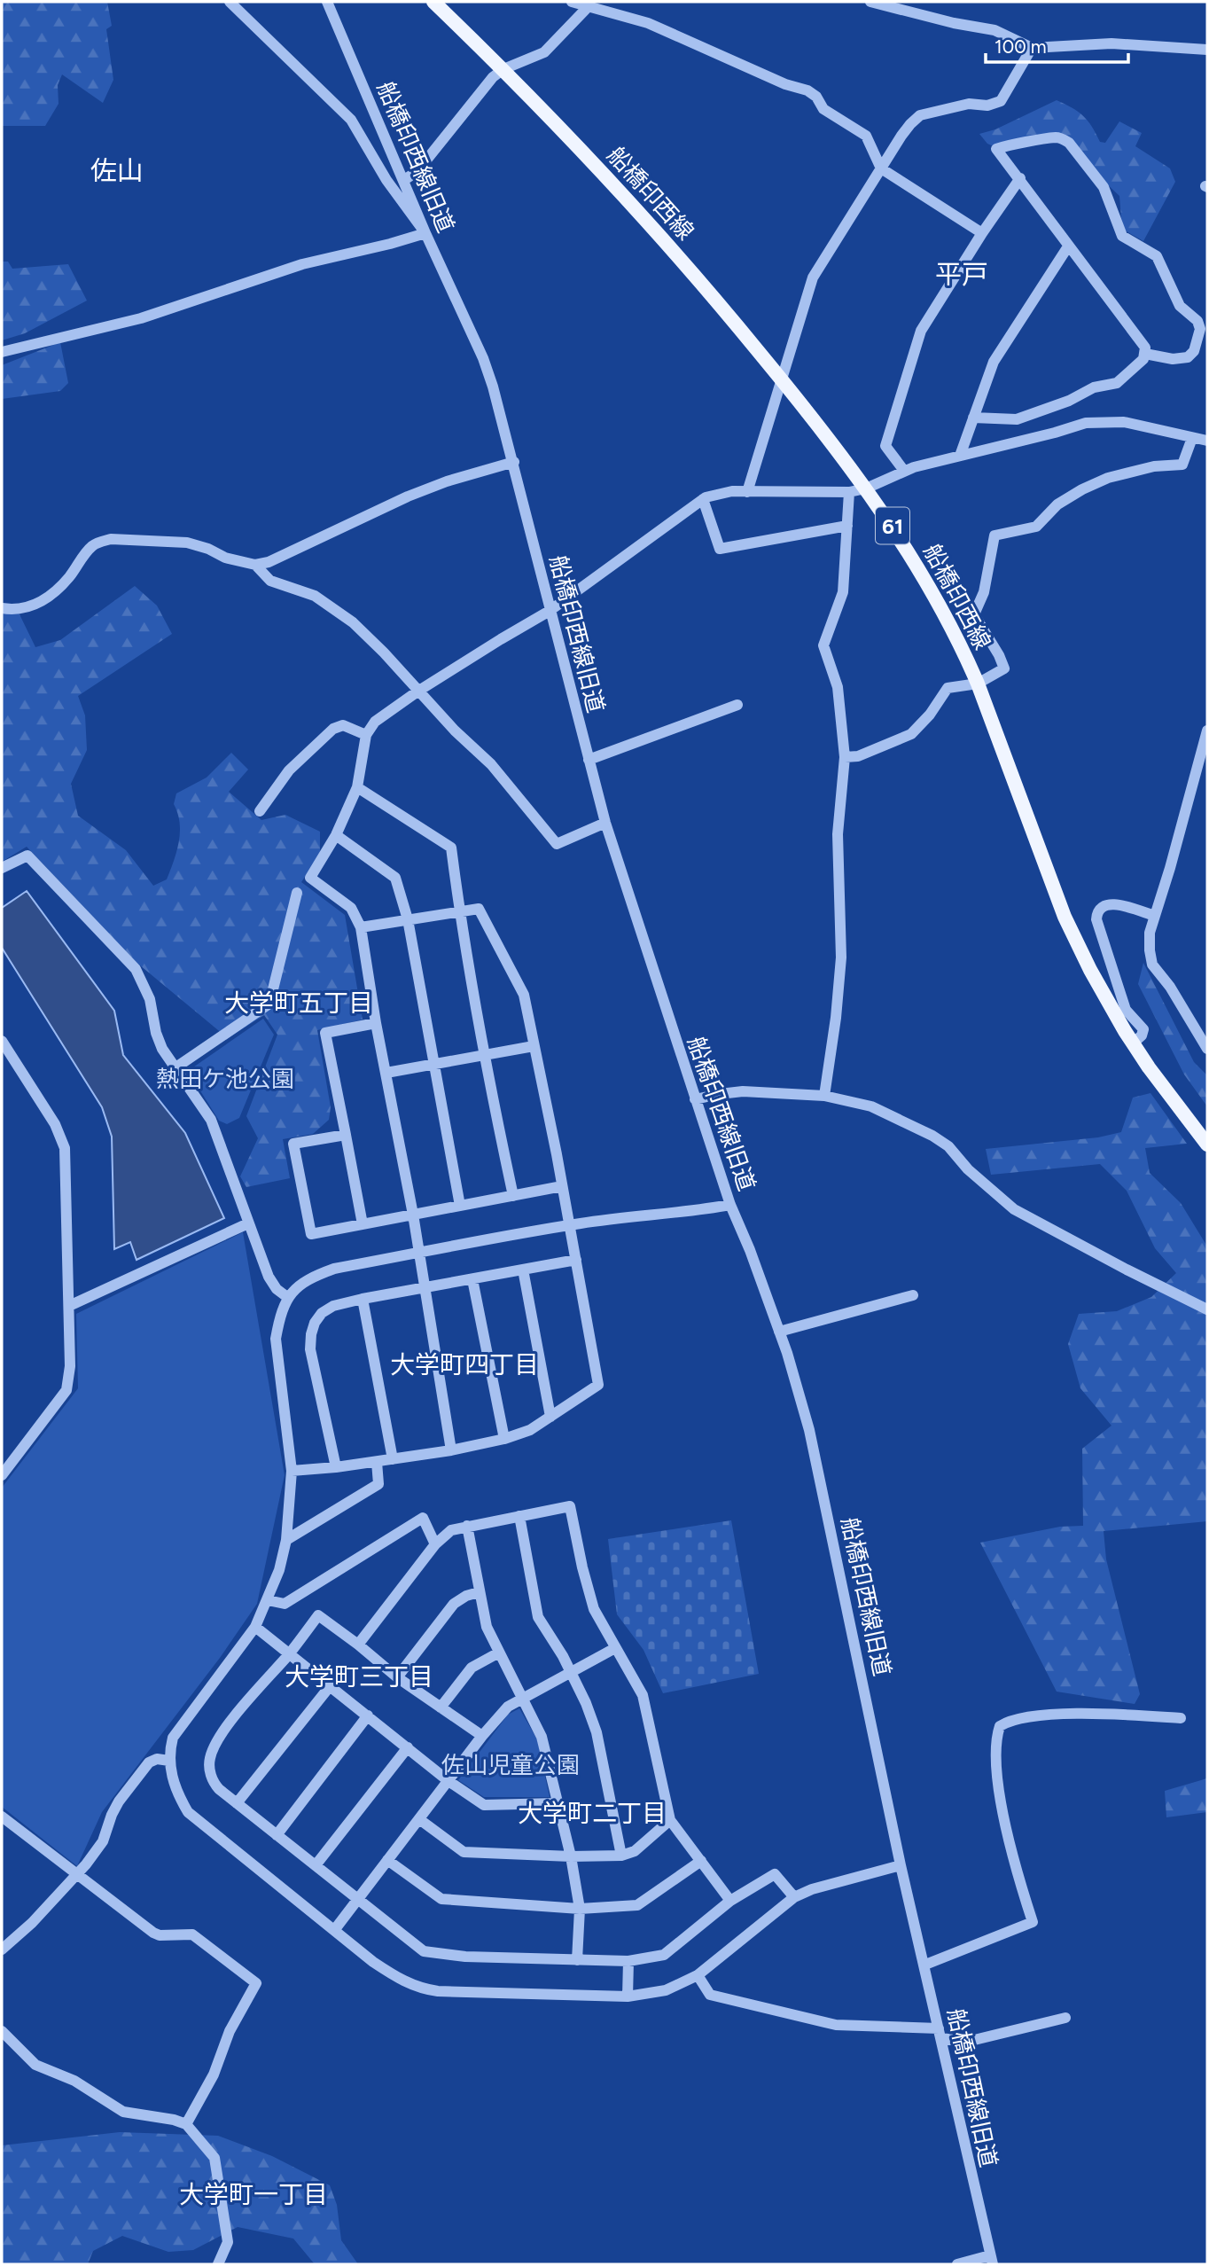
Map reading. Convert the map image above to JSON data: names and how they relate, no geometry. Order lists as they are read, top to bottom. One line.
{"streets":{"main road":["船橋印西線","61"],"street":["船橋印西線旧道"]},"districts":["佐山","平戸","大学町五丁目","大学町四丁目","大学町三丁目","大学町二丁目","大学町一丁目"],"parks":["熱田ケ池公園","佐山児童公園"],"scale_bar":"100 m"}
